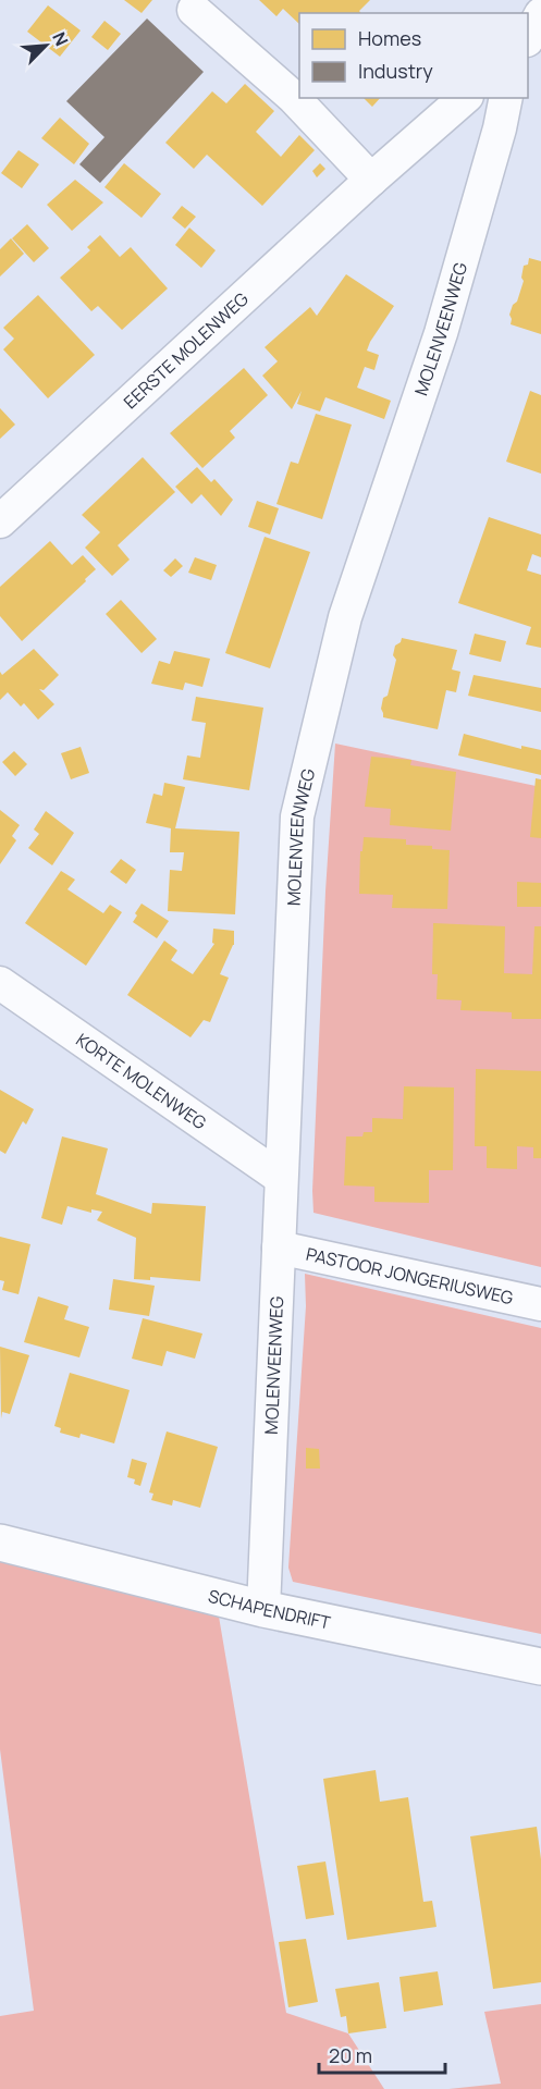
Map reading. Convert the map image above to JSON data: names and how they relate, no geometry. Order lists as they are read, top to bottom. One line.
{"streets":{"street":["MOLENVEENWEG","EERSTE MOLENWEG","KORTE MOLENWEG","PASTOOR JONGERIUSWEG","SCHAPENDRIFT"]},"crossings":[["MOLENVEENWEG","KORTE MOLENWEG"],["MOLENVEENWEG","PASTOOR JONGERIUSWEG"],["MOLENVEENWEG","SCHAPENDRIFT"]],"legend":["Homes","Industry"],"scale_bar":"20 m","north":"top right"}
